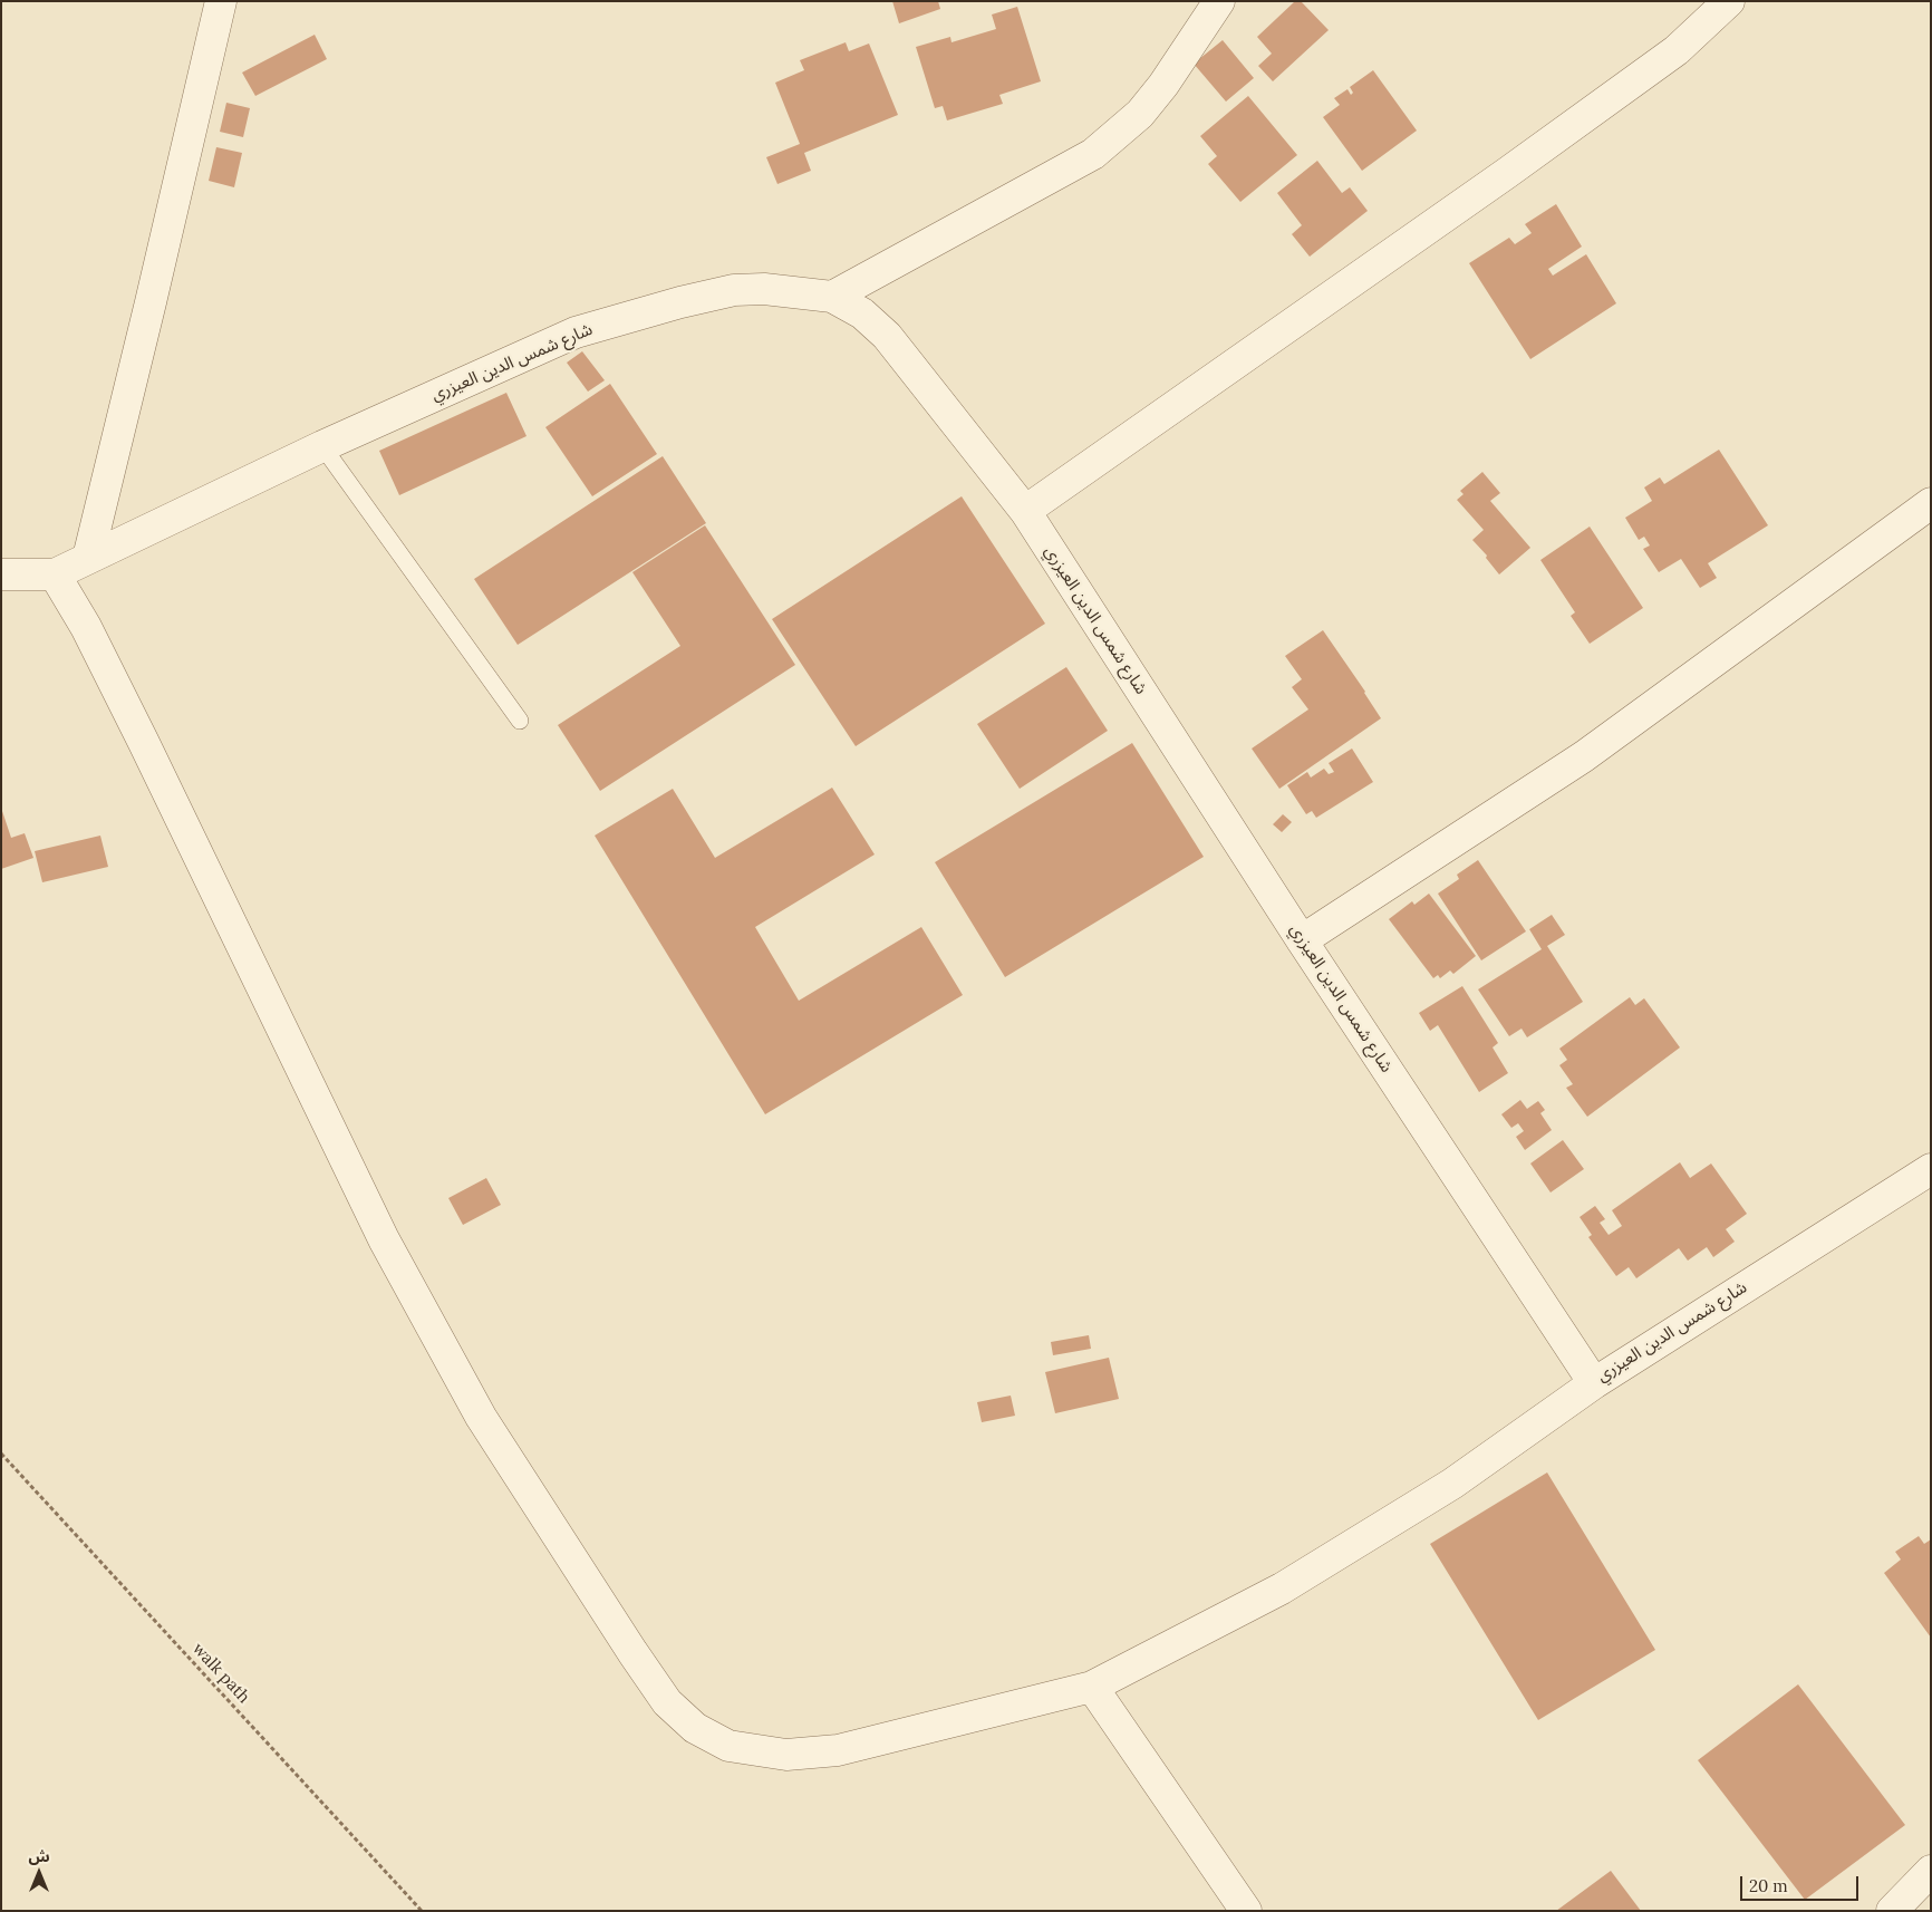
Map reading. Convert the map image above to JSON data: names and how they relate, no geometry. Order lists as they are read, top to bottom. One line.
{"streets":{"street":["شارع شمس الدين العيزري"],"path":["walk path"]},"scale_bar":"20 m","north":"top"}
